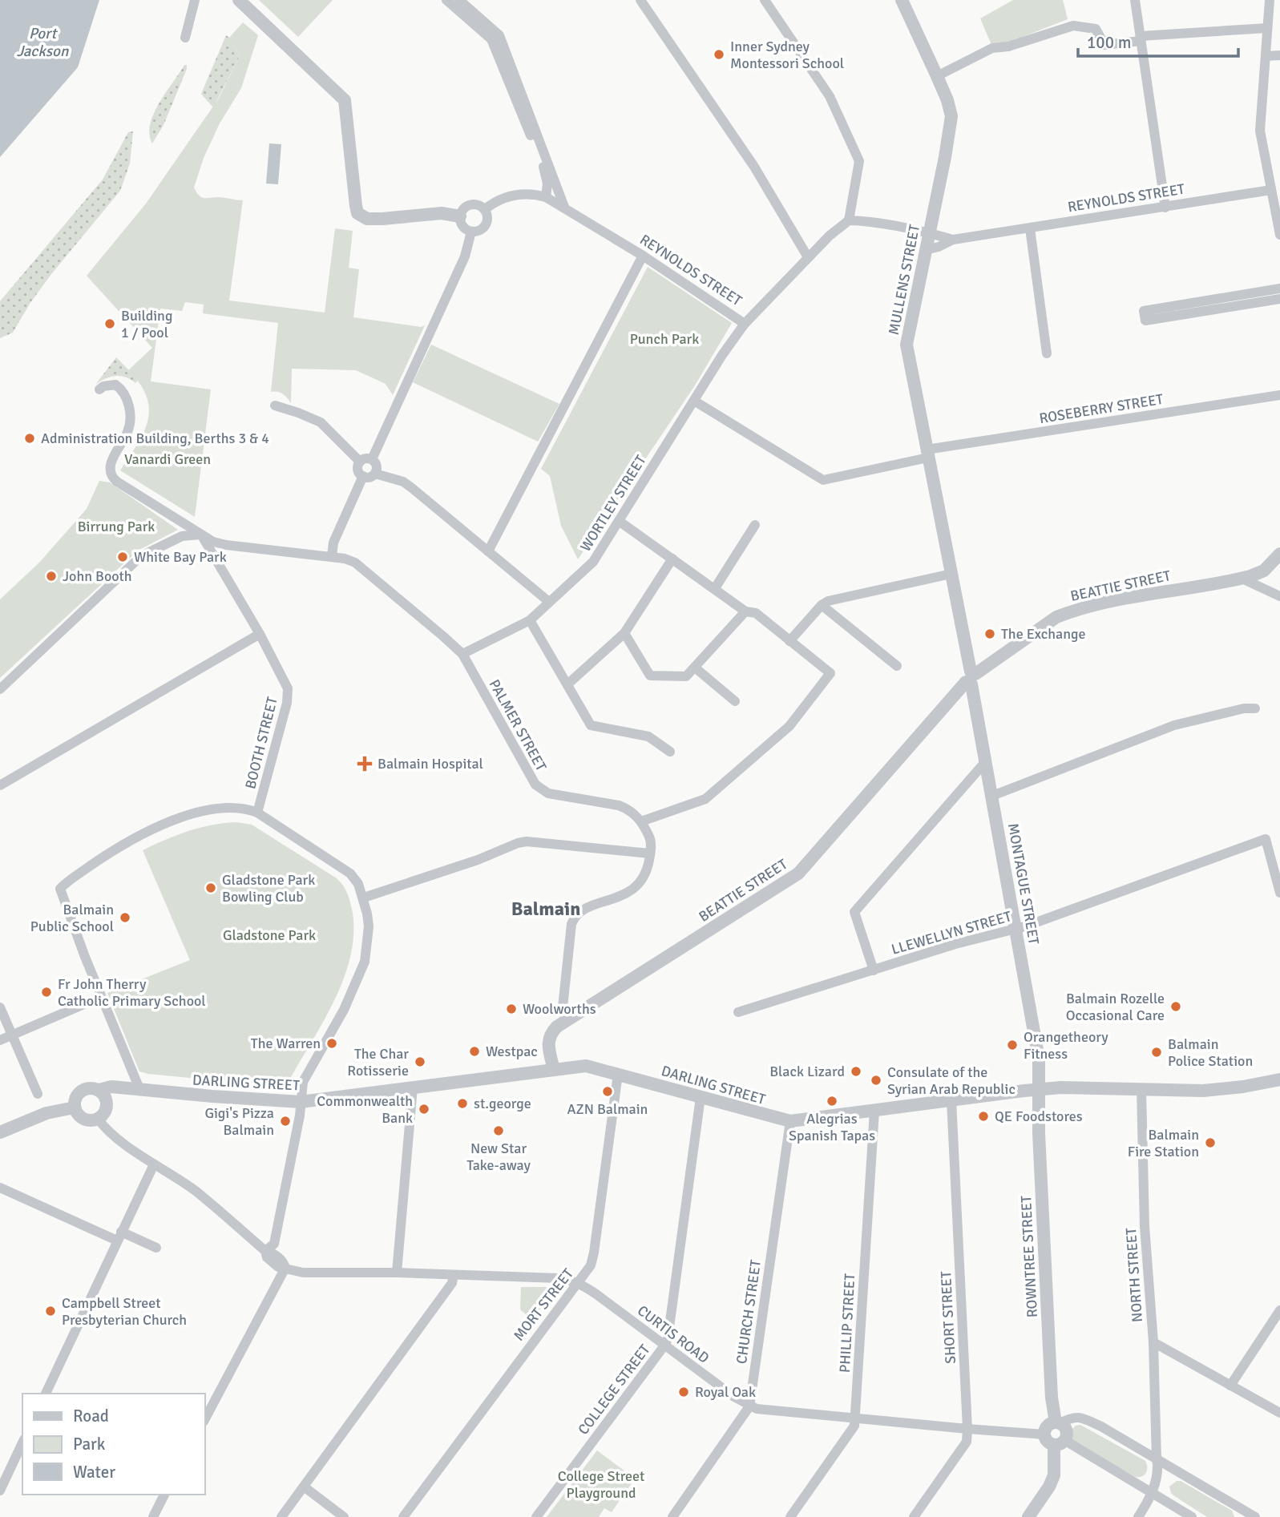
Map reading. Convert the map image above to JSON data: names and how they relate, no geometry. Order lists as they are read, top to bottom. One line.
{"streets":{"street":["REYNOLDS STREET","MULLENS STREET","ROSEBERRY STREET","WORTLEY STREET","BEATTIE STREET","PALMER STREET","BOOTH STREET","MONTAGUE STREET","LLEWELLYN STREET","DARLING STREET","ROWNTREE STREET","NORTH STREET","MORT STREET","CHURCH STREET","SHORT STREET","PHILLIP STREET","CURTIS ROAD","COLLEGE STREET"]},"crossings":[["REYNOLDS STREET","MULLENS STREET"],["REYNOLDS STREET","WORTLEY STREET"],["MULLENS STREET","ROSEBERRY STREET"],["MULLENS STREET","BEATTIE STREET"],["MULLENS STREET","MONTAGUE STREET"],["ROSEBERRY STREET","WORTLEY STREET"],["WORTLEY STREET","PALMER STREET"],["BEATTIE STREET","MONTAGUE STREET"],["BEATTIE STREET","DARLING STREET"],["PALMER STREET","BOOTH STREET"],["MONTAGUE STREET","LLEWELLYN STREET"],["MONTAGUE STREET","DARLING STREET"],["MONTAGUE STREET","ROWNTREE STREET"],["DARLING STREET","ROWNTREE STREET"],["DARLING STREET","NORTH STREET"],["DARLING STREET","MORT STREET"],["DARLING STREET","CHURCH STREET"],["DARLING STREET","SHORT STREET"],["DARLING STREET","PHILLIP STREET"],["DARLING STREET","CURTIS ROAD"],["DARLING STREET","COLLEGE STREET"],["ROWNTREE STREET","CURTIS ROAD"],["MORT STREET","CURTIS ROAD"],["CHURCH STREET","CURTIS ROAD"],["SHORT STREET","CURTIS ROAD"],["PHILLIP STREET","CURTIS ROAD"],["CURTIS ROAD","COLLEGE STREET"]],"districts":["Balmain"],"water":["Port Jackson"],"parks":["Punch Park","Vanardi Green","Birrung Park","Gladstone Park","College Street Playground"],"places":{"other":["Inner Sydney Montessori School","Building 1 / Pool","Administration Building, Berths 3 & 4","White Bay Park","John Booth","The Exchange","Gladstone Park Bowling Club","Balmain Public School","Fr John Therry Catholic Primary School","Balmain Rozelle Occasional Care","Woolworths","The Warren","Orangetheory Fitness","Westpac","Balmain Police Station","The Char Rotisserie","Black Lizard","Consulate of the Syrian Arab Republic","AZN Balmain","Alegrias Spanish Tapas","st.george","Commonwealth Bank","QE Foodstores","Gigi's Pizza Balmain","New Star Take-away","Balmain Fire Station","Campbell Street Presbyterian Church","Royal Oak"],"health":["Balmain Hospital"]},"legend":["Road","Park","Water"],"scale_bar":"100 m"}
